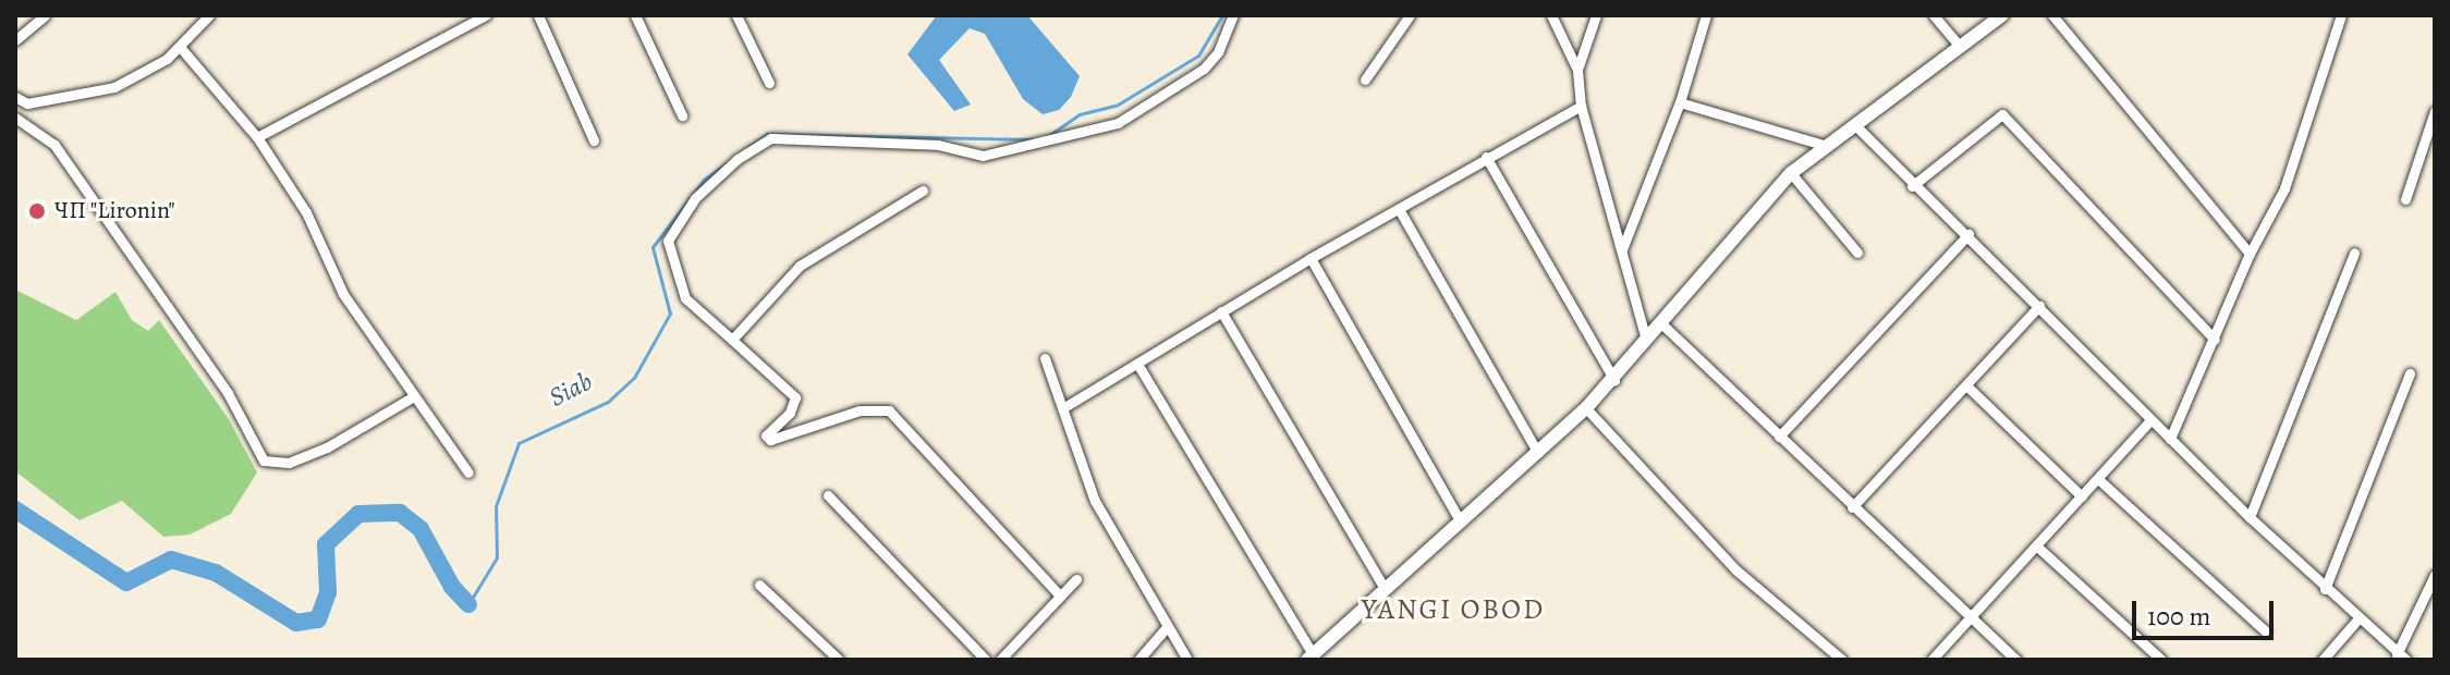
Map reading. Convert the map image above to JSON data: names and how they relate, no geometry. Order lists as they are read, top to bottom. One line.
{"districts":["YANGI OBOD"],"water":["Siab"],"places":["ЧП \"Lironin\""],"scale_bar":"100 m"}
